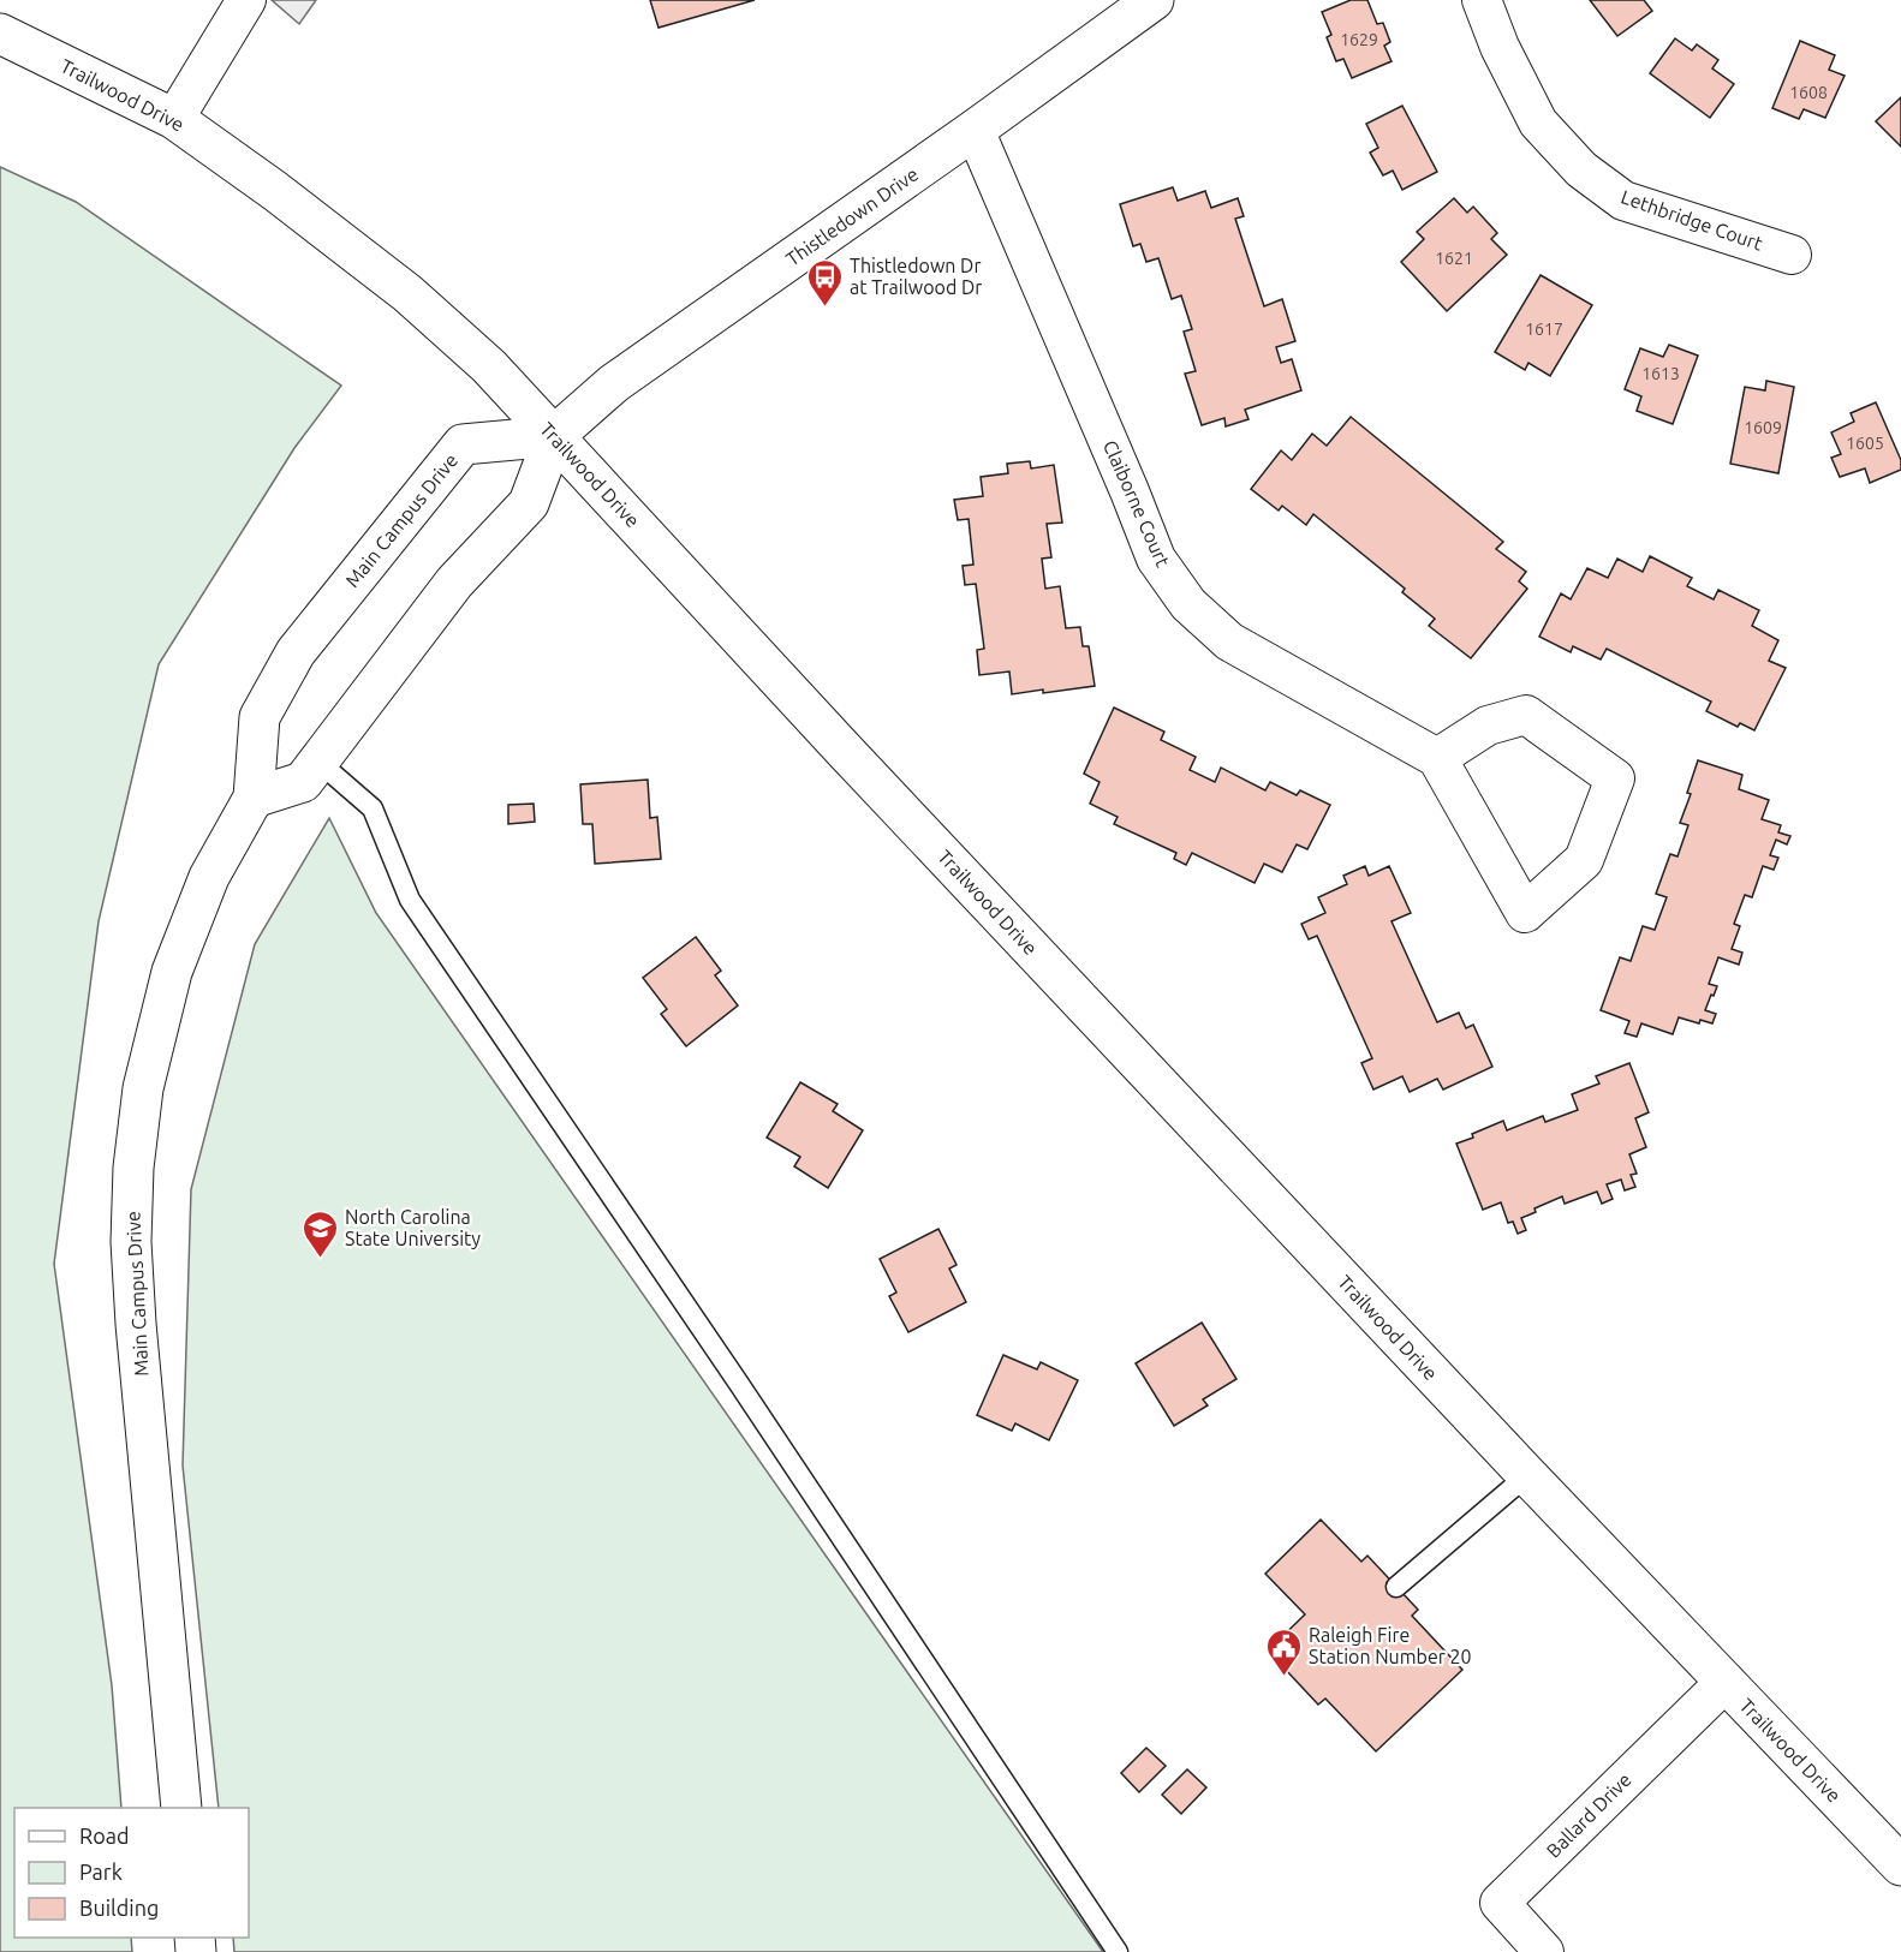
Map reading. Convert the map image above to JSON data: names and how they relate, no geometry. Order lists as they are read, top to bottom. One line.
{"streets":{"main road":["Trailwood Drive","Thistledown Drive","Main Campus Drive"],"street":["Lethbridge Court","Claiborne Court","Ballard Drive"]},"crossings":[["Trailwood Drive","Thistledown Drive"],["Trailwood Drive","Main Campus Drive"],["Trailwood Drive","Ballard Drive"],["Thistledown Drive","Claiborne Court"],["Thistledown Drive","Main Campus Drive"]],"places":{"bus stop":["Thistledown Dr at Trailwood Dr"],"school or university":["North Carolina State University"],"public building":["Raleigh Fire Station Number 20"]},"house_numbers":["1629","1608","1621","1617","1613","1609","1605"],"legend":["Road","Park","Building"]}
